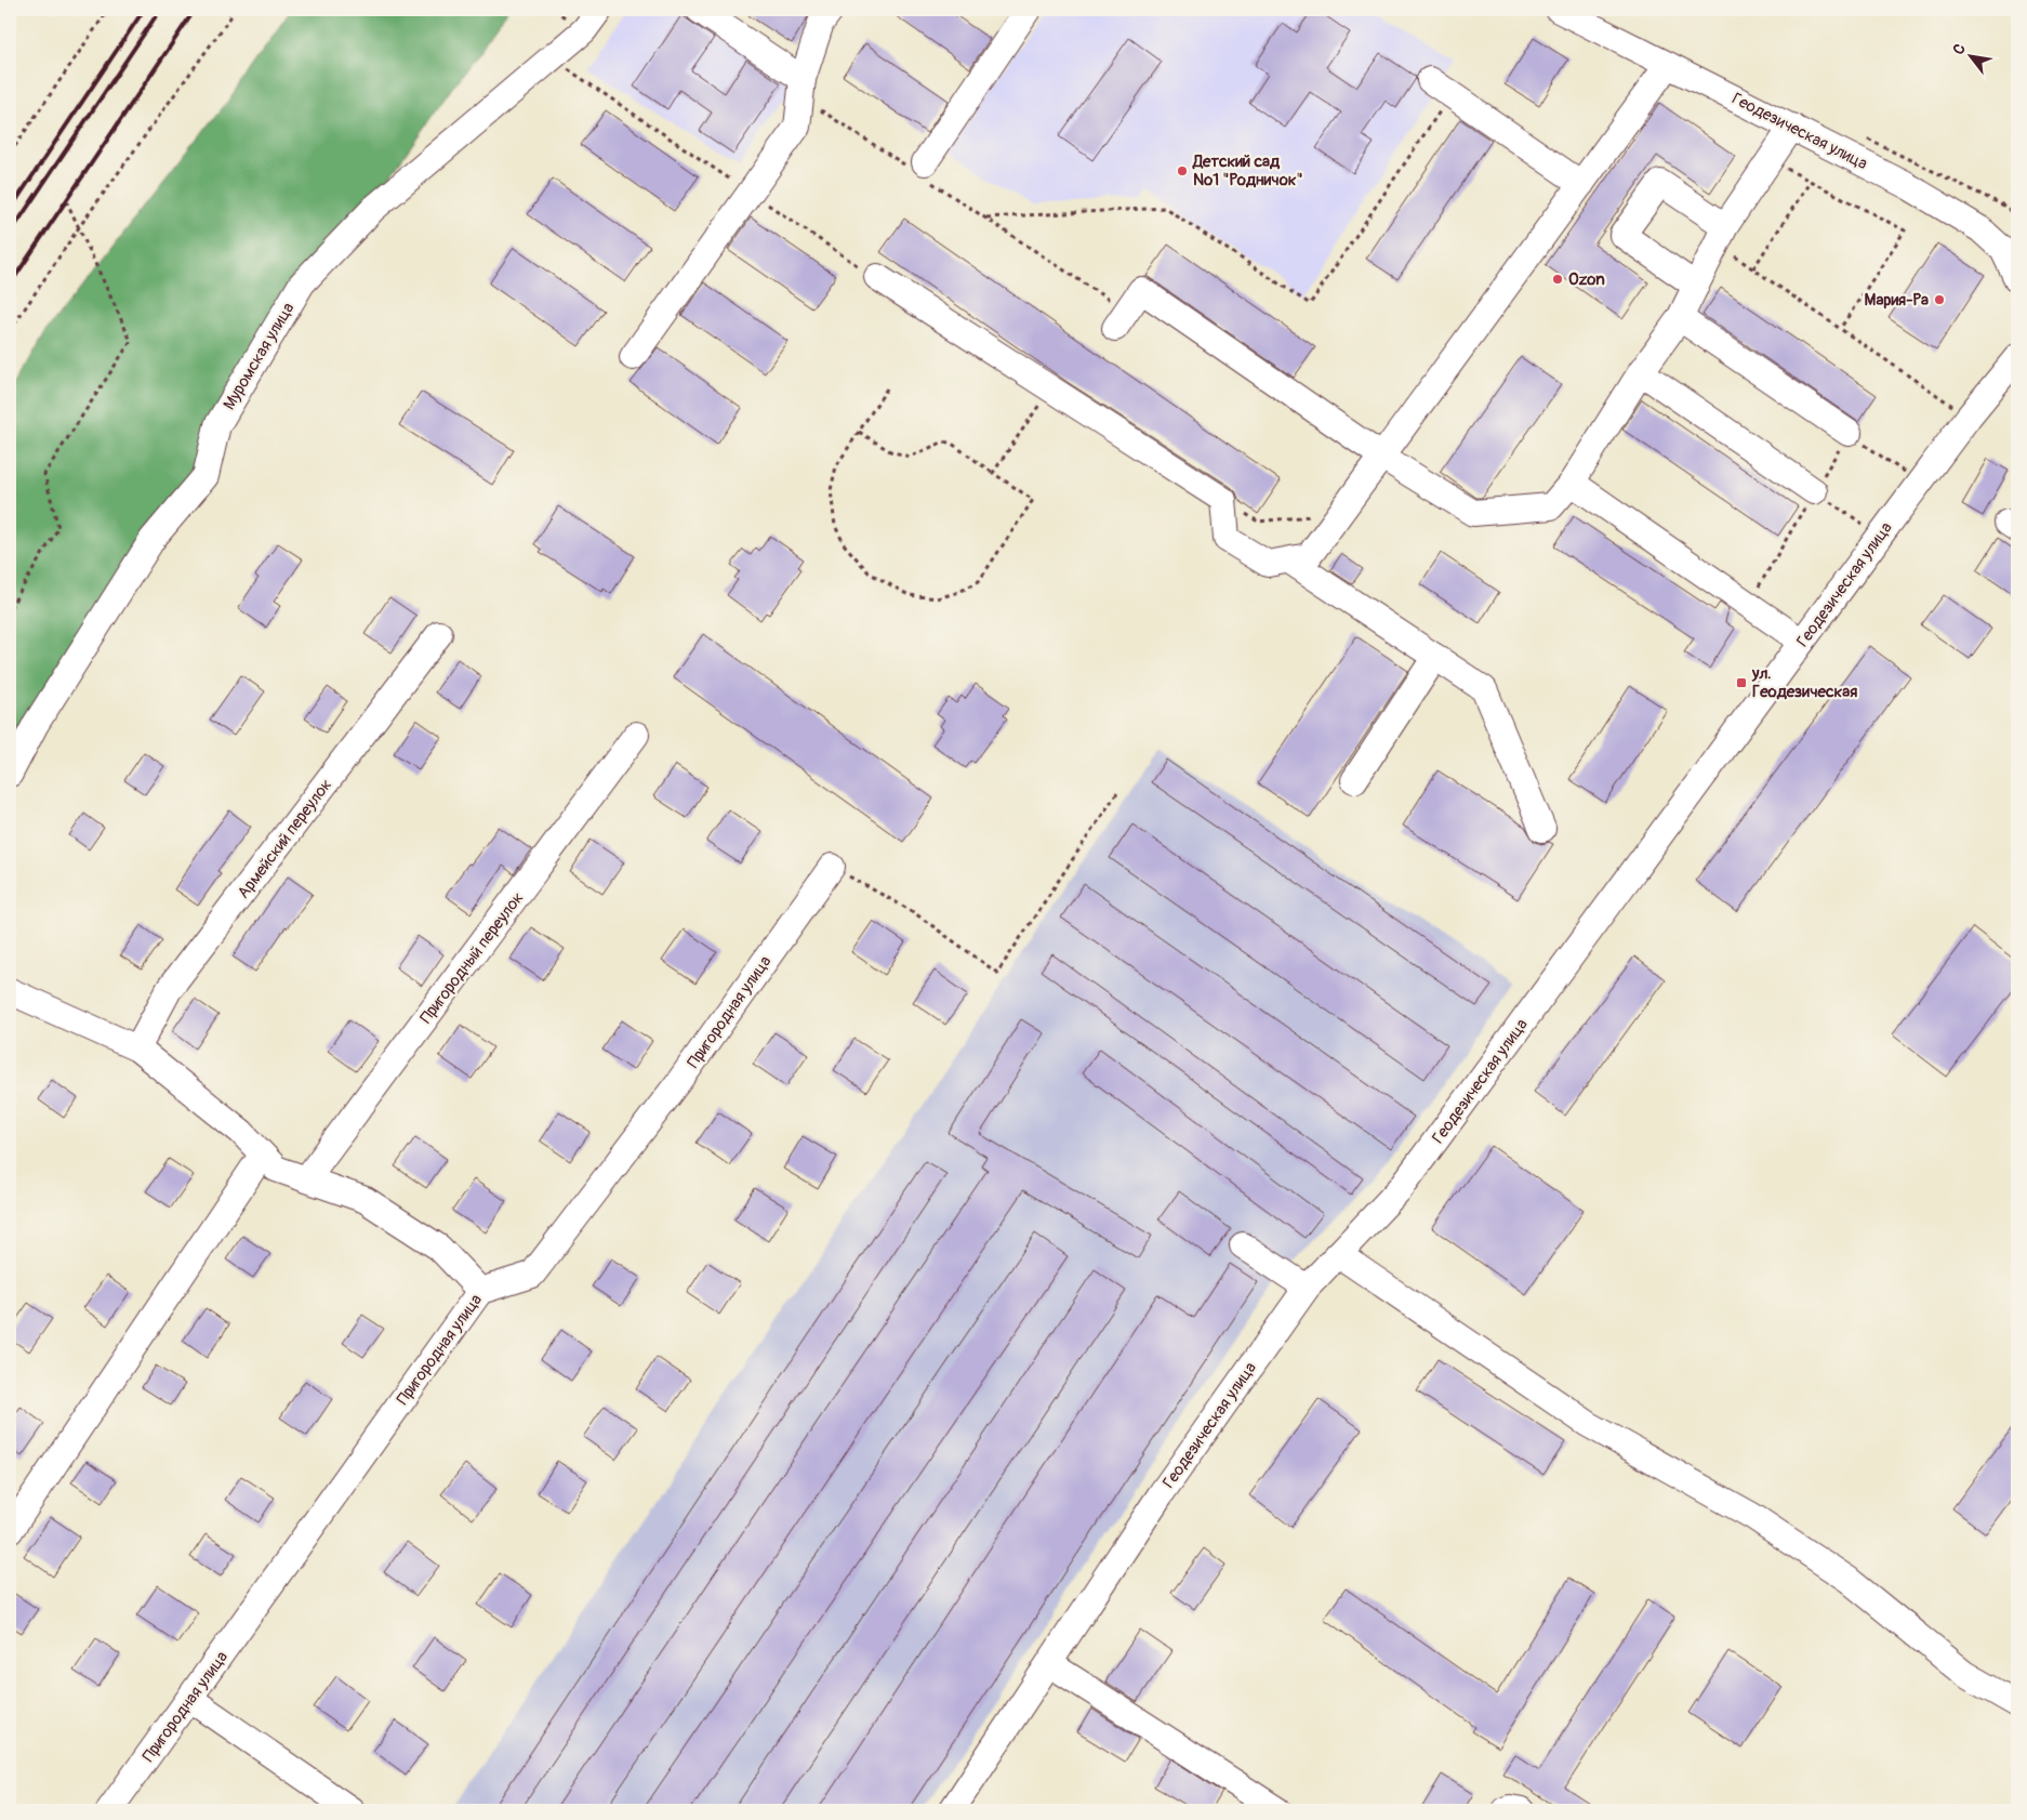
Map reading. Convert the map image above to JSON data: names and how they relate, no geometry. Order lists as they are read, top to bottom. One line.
{"streets":{"street":["Геодезическая улица","Муромская улица","Армейский переулок","Пригородный переулок","Пригородная улица"]},"places":{"other":["Детский сад №1 \"Родничок\"","Ozon","Мария-Ра"],"transit":["ул. Геодезическая"]},"north":"top left"}
